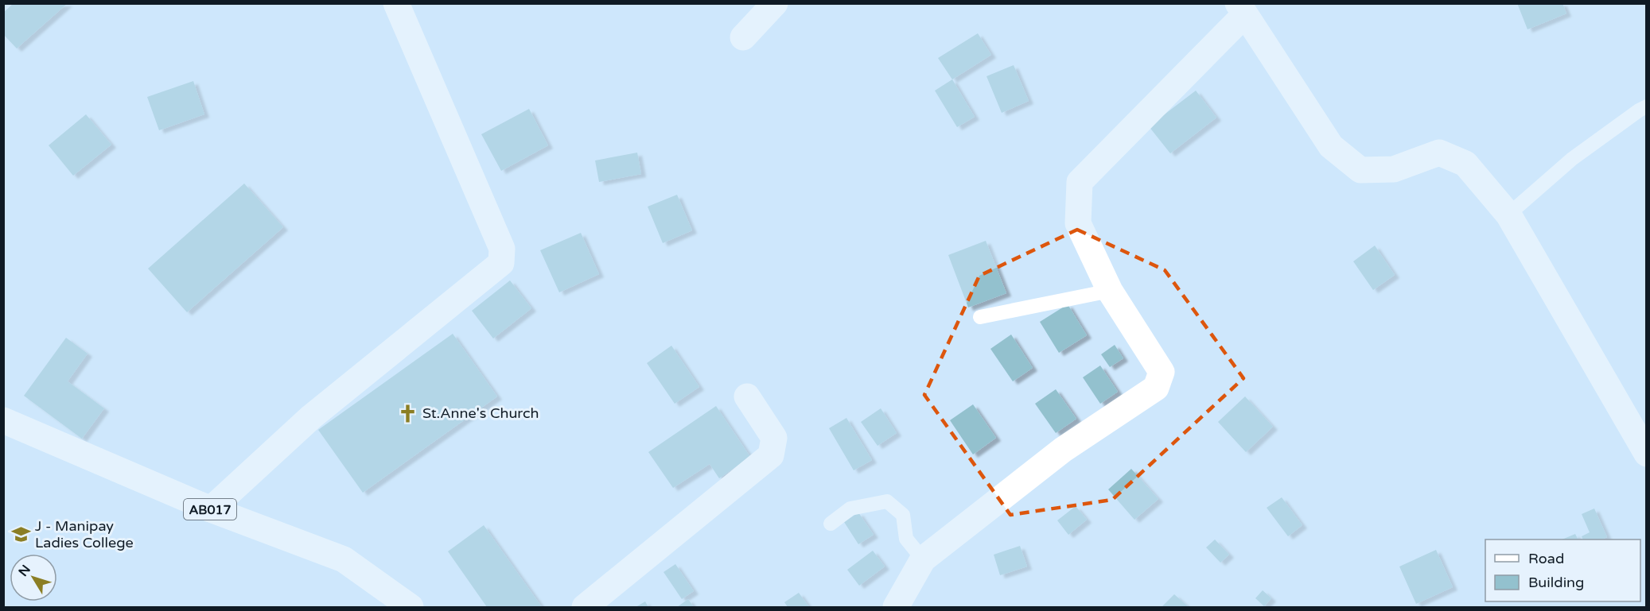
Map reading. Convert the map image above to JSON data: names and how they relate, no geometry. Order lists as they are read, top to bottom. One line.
{"streets":{"street":["AB017"]},"places":{"church":["St.Anne's Church"],"school or university":["J - Manipay Ladies College"]},"legend":["Road","Building"],"north":"top left"}
